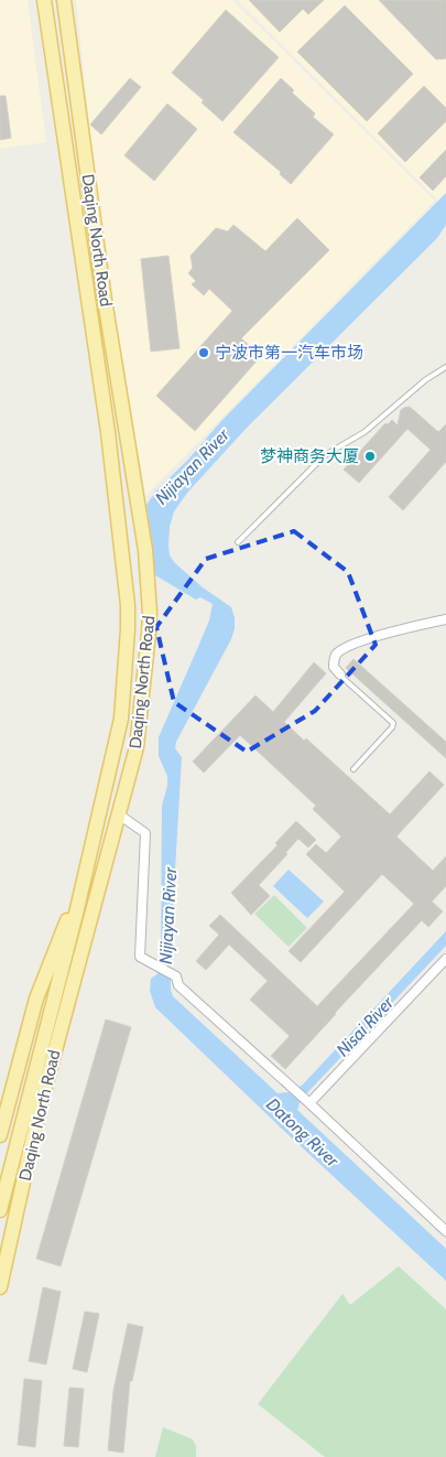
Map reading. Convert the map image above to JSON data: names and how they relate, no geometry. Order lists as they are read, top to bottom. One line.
{"streets":{"main road":["Daqing North Road"]},"water":["Nijiayan River","Nisai River","Datong River"],"places":["宁波市第一汽车市场","梦神商务大厦"]}
